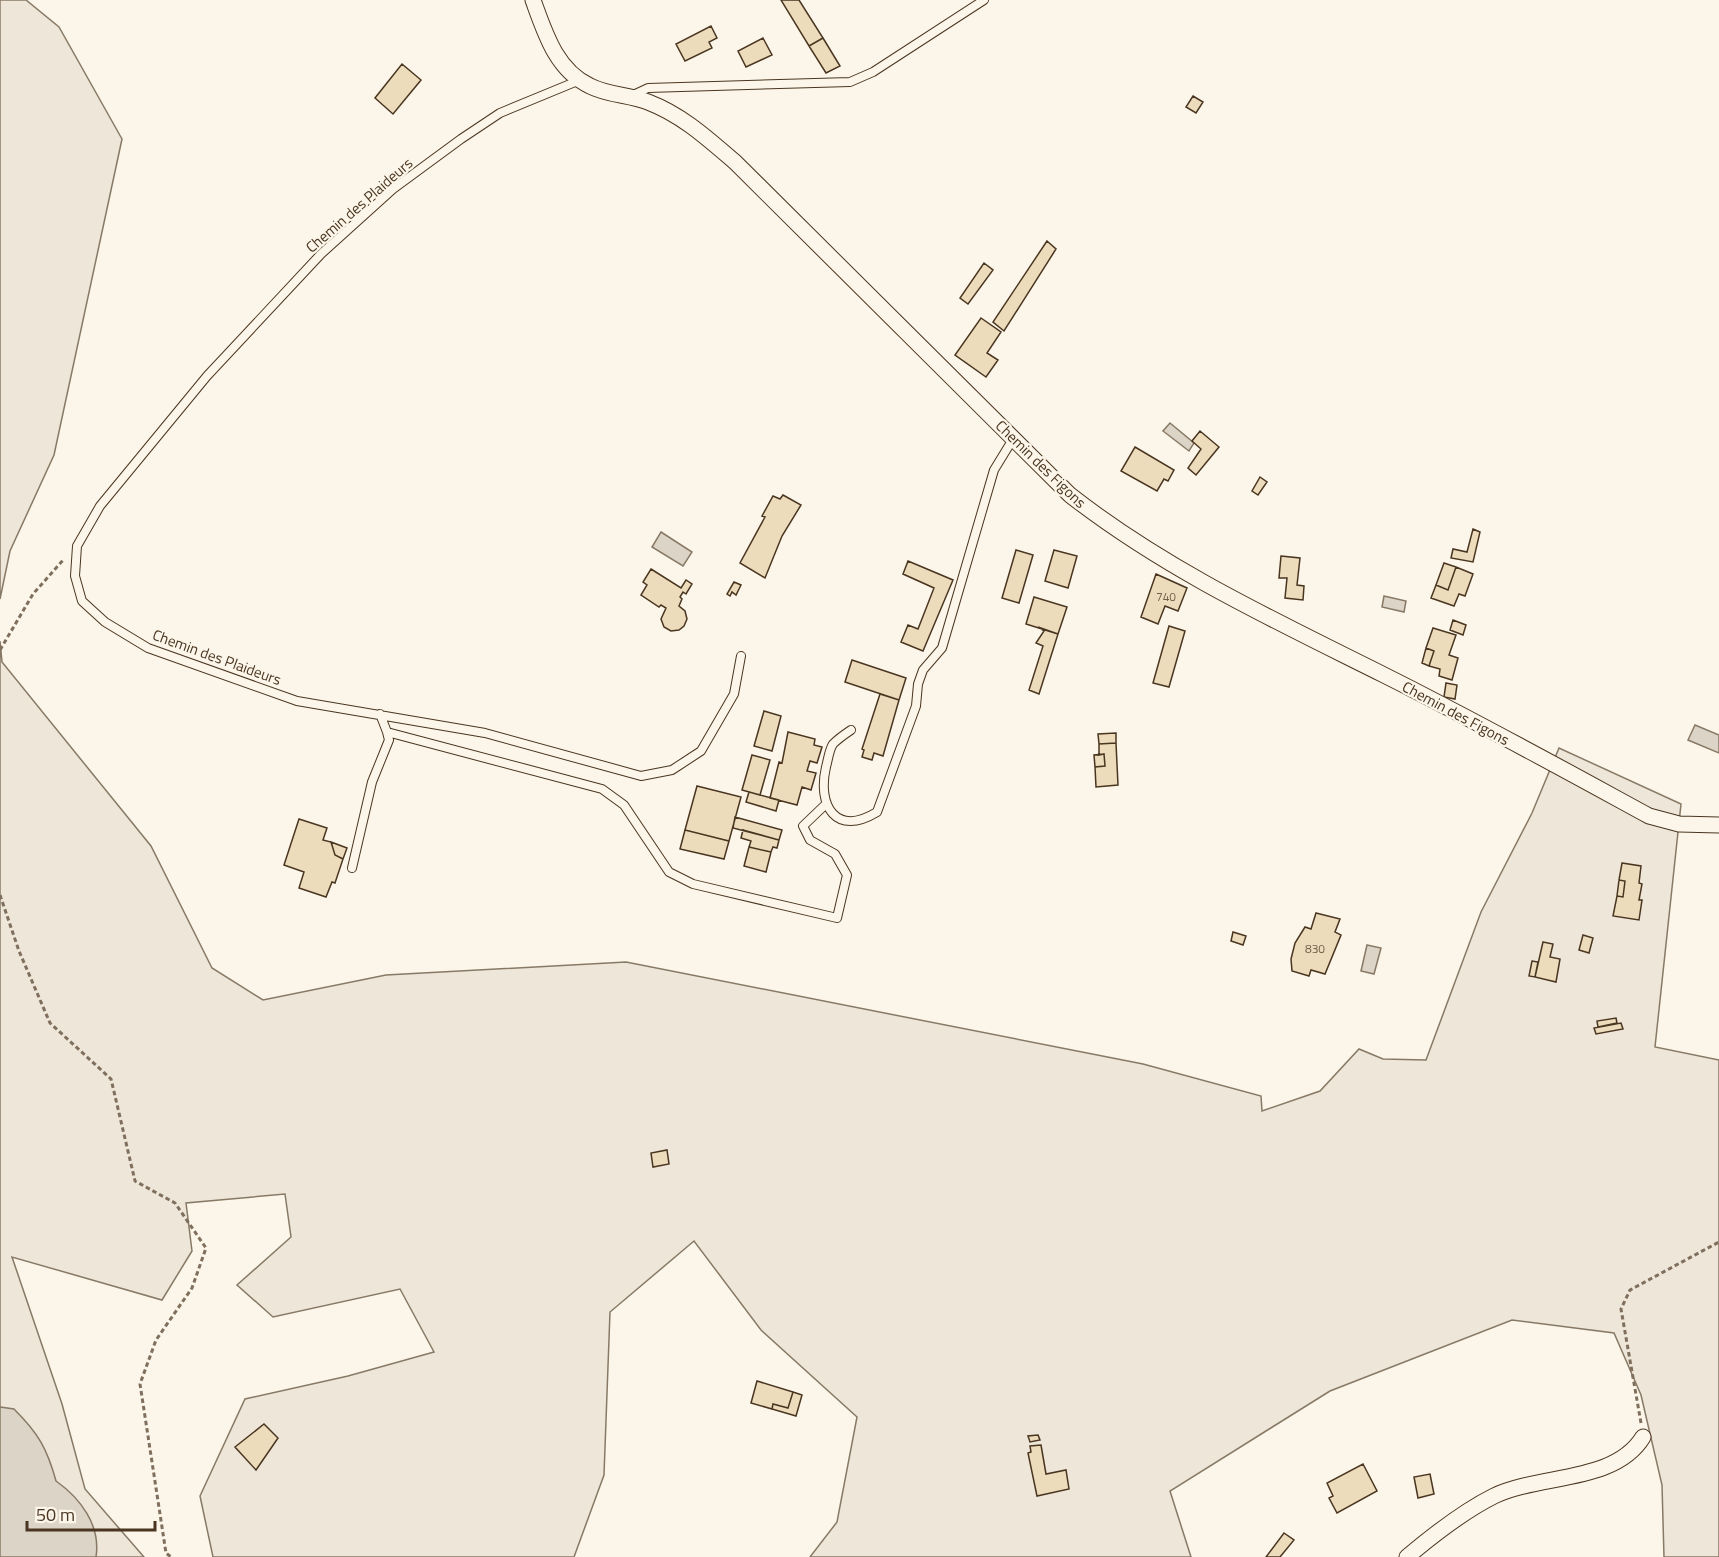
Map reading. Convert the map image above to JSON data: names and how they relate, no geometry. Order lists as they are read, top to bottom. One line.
{"streets":{"street":["Chemin des Figons"],"lane":["Chemin des Plaideurs"]},"crossings":[["Chemin des Plaideurs","Chemin des Figons"]],"house_numbers":["740","830"],"scale_bar":"50 m"}
